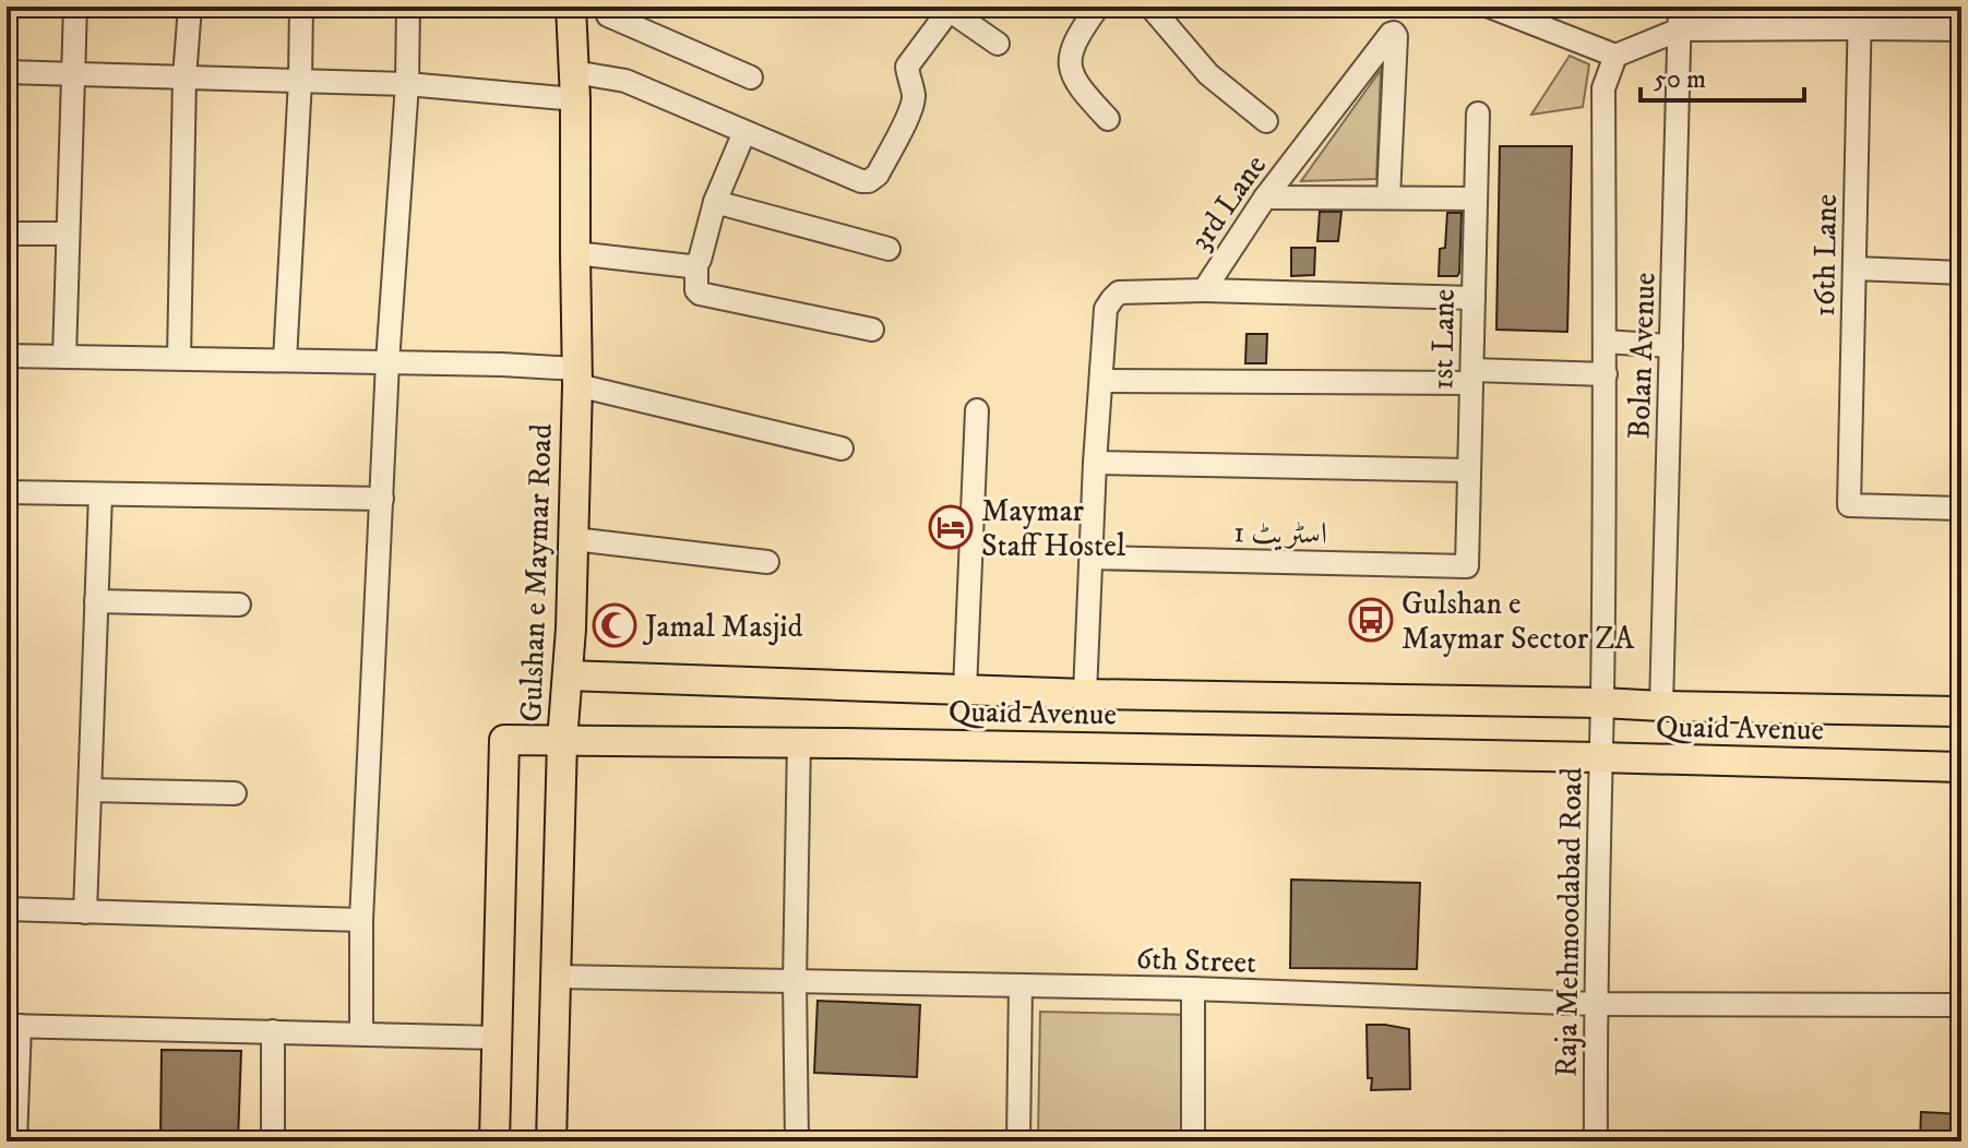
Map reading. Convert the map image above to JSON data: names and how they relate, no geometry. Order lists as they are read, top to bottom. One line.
{"streets":{"main road":["Gulshan e Maymar Road","Quaid Avenue"],"street":["3rd Lane","16th Lane","1st Lane","Bolan Avenue","اسٹریٹ 1","Raja Mehmoodabad Road","6th Street"]},"crossings":[["3rd Lane","اسٹریٹ 1"],["3rd Lane","Quaid Avenue"],["1st Lane","اسٹریٹ 1"],["Bolan Avenue","Quaid Avenue"],["Bolan Avenue","Raja Mehmoodabad Road"],["Gulshan e Maymar Road","Quaid Avenue"],["Gulshan e Maymar Road","6th Street"],["Quaid Avenue","Raja Mehmoodabad Road"],["Raja Mehmoodabad Road","6th Street"]],"places":{"hotel":["Maymar Staff Hostel"],"bus stop":["Gulshan e Maymar Sector ZA"],"mosque":["Jamal Masjid"]},"scale_bar":"50 m"}
